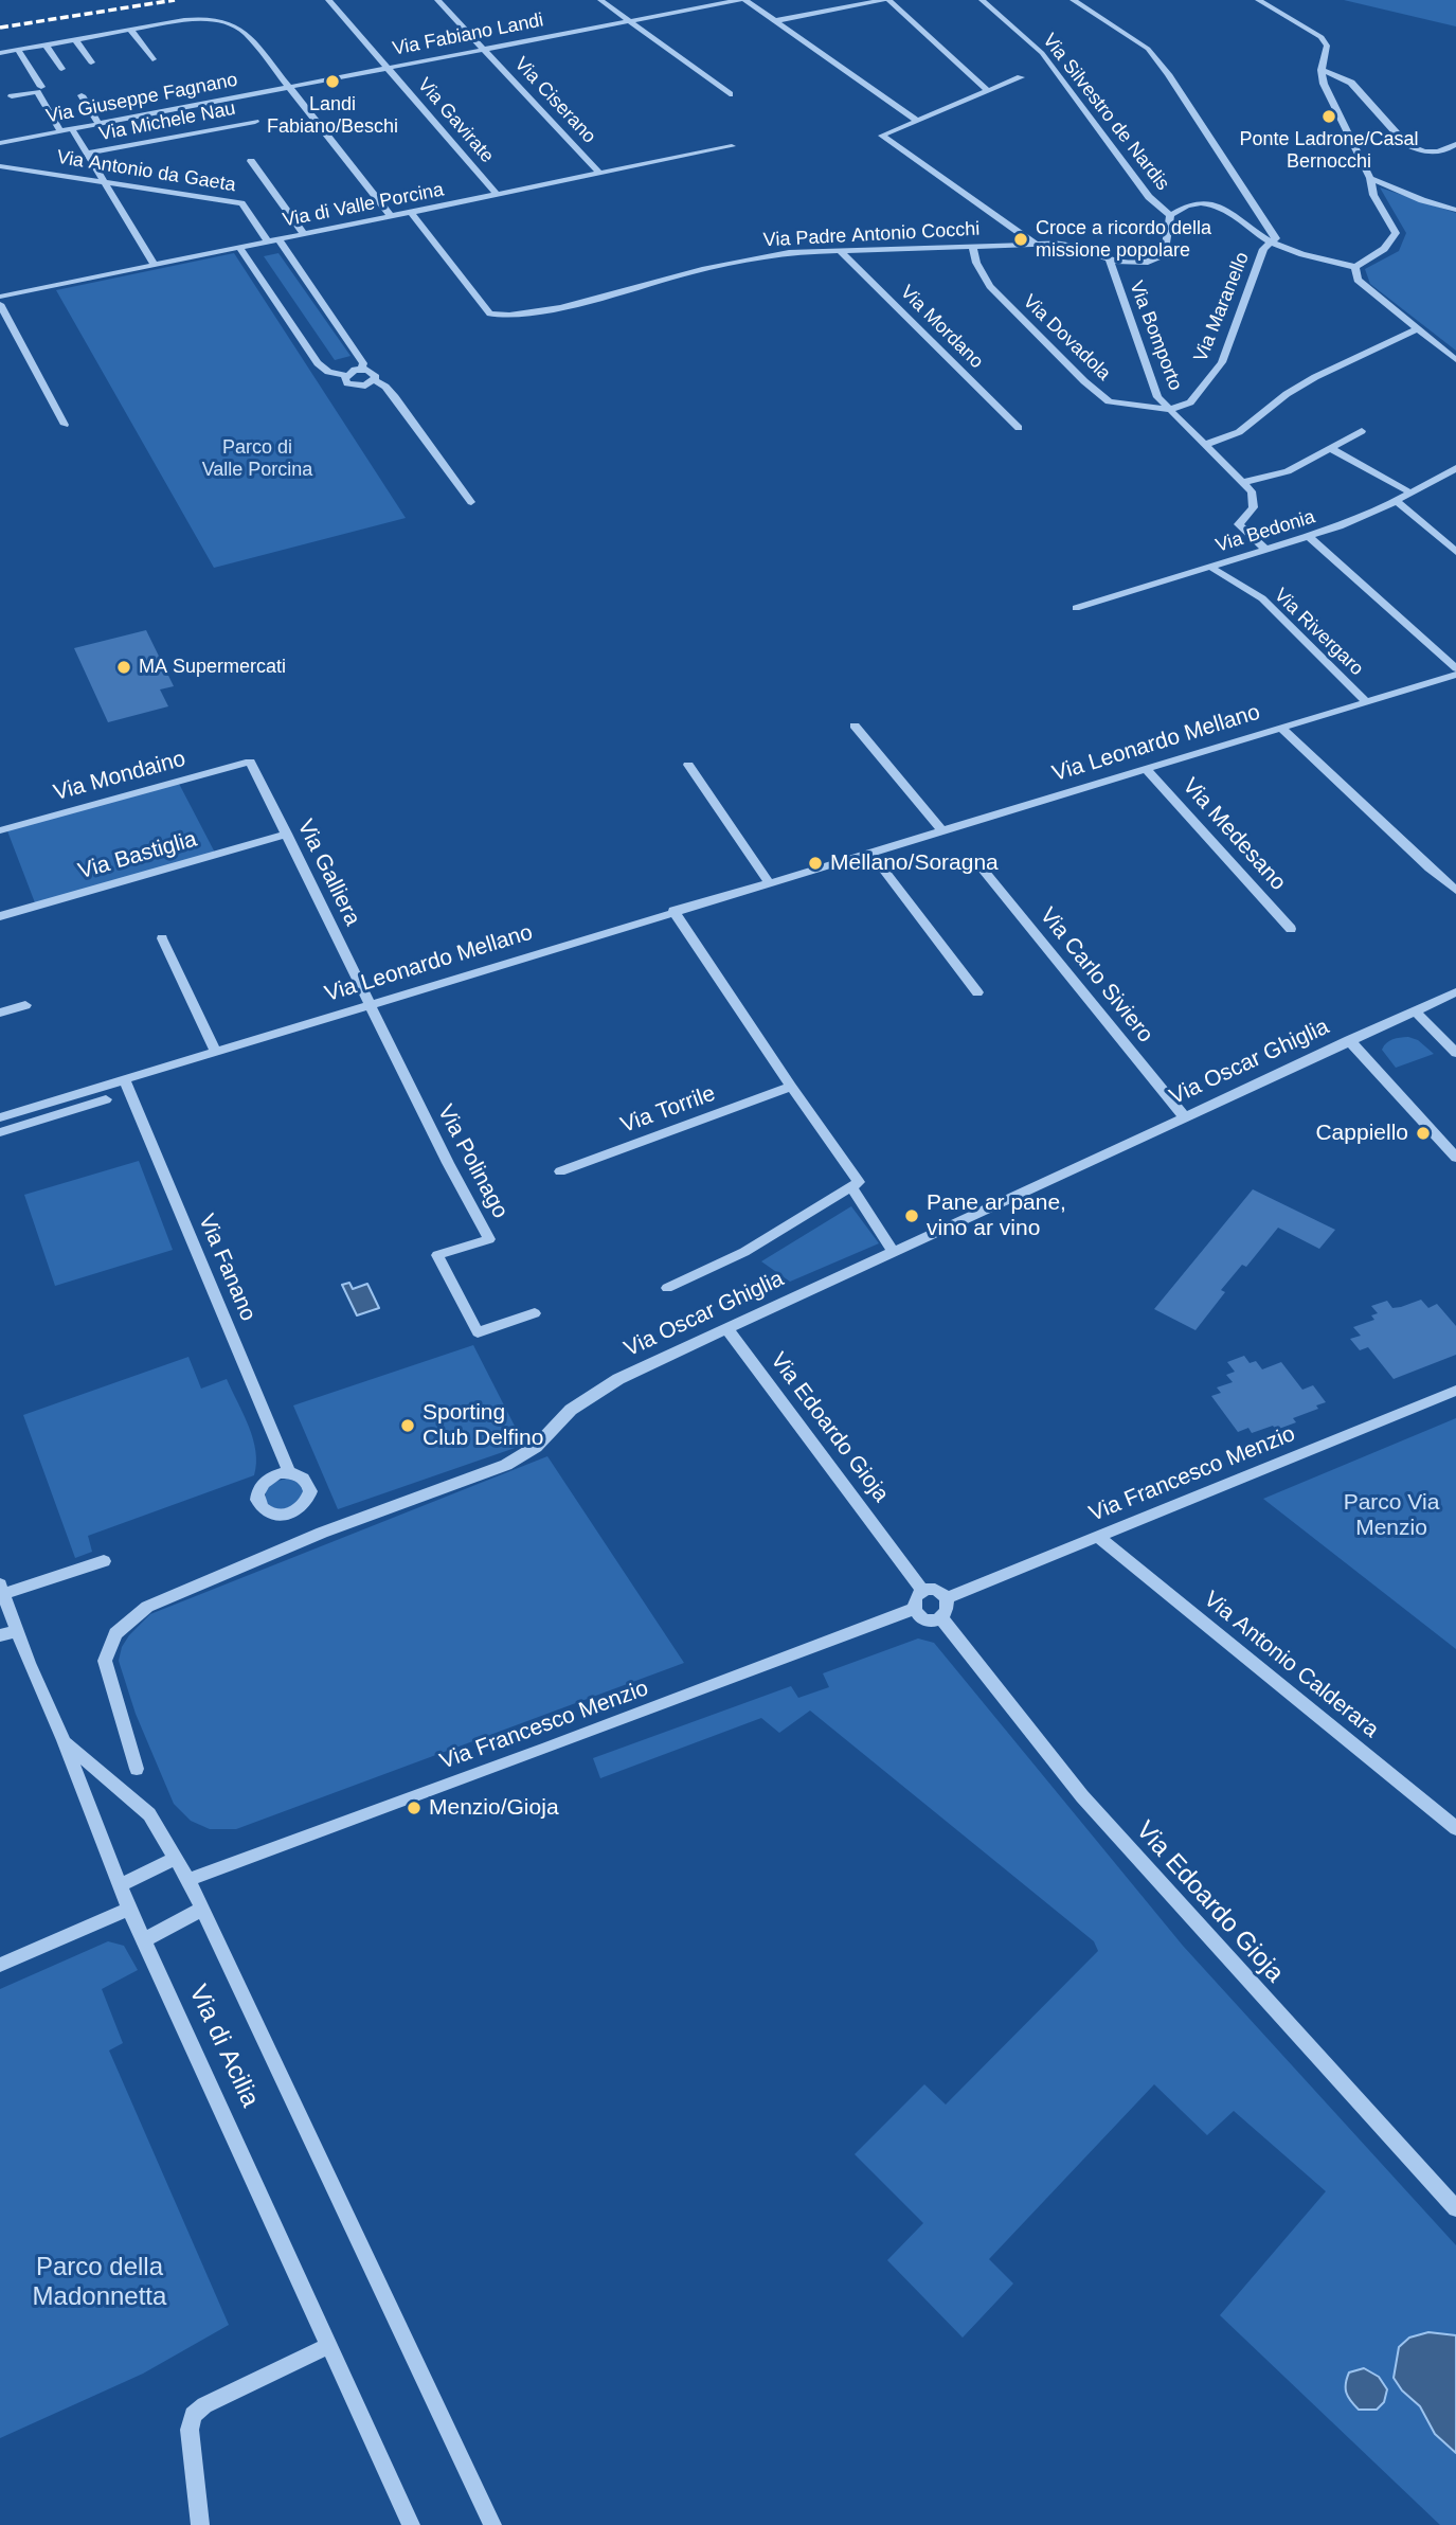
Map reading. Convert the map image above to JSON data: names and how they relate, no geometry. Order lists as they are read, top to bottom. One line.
{"streets":{"street":["Via Fabiano Landi","Via Giuseppe Fagnano","Via Ciserano","Via Silvestro de Nardis","Via Gavirate","Via Michele Nau","Via Antonio da Gaeta","Via di Valle Porcina","Via Padre Antonio Cocchi","Via Maranello","Via Mordano","Via Bomporto","Via Dovadola","Via Bedonia","Via Rivergaro","Via Leonardo Mellano","Via Mondaino","Via Medesano","Via Bastiglia","Via Galliera","Via Carlo Siviero","Via Oscar Ghiglia","Via Torrile","Via Polinago","Via Fanano","Via Edoardo Gioja","Via Francesco Menzio","Via Antonio Calderara","Via di Acilia"]},"crossings":[["Via Fabiano Landi","Via Giuseppe Fagnano"],["Via Fabiano Landi","Via Ciserano"],["Via Fabiano Landi","Via Gavirate"],["Via Ciserano","Via di Valle Porcina"],["Via Silvestro de Nardis","Via Padre Antonio Cocchi"],["Via Gavirate","Via di Valle Porcina"],["Via Antonio da Gaeta","Via di Valle Porcina"],["Via di Valle Porcina","Via Padre Antonio Cocchi"],["Via Padre Antonio Cocchi","Via Mordano"],["Via Padre Antonio Cocchi","Via Bomporto"],["Via Padre Antonio Cocchi","Via Dovadola"],["Via Maranello","Via Bomporto"],["Via Maranello","Via Dovadola"],["Via Bomporto","Via Dovadola"],["Via Bedonia","Via Rivergaro"],["Via Rivergaro","Via Leonardo Mellano"],["Via Leonardo Mellano","Via Medesano"],["Via Leonardo Mellano","Via Galliera"],["Via Leonardo Mellano","Via Polinago"],["Via Leonardo Mellano","Via Fanano"],["Via Mondaino","Via Galliera"],["Via Bastiglia","Via Galliera"],["Via Galliera","Via Polinago"],["Via Carlo Siviero","Via Oscar Ghiglia"],["Via Oscar Ghiglia","Via Edoardo Gioja"],["Via Edoardo Gioja","Via Francesco Menzio"],["Via Francesco Menzio","Via Antonio Calderara"]],"parks":["Parco di Valle Porcina","Parco Via Menzio","Parco della Madonnetta"],"places":["Landi Fabiano/Beschi","Ponte Ladrone/Casal Bernocchi","Croce a ricordo della missione popolare","MA Supermercati","Mellano/Soragna","Cappiello","Pane ar pane, vino ar vino","Sporting Club Delfino","Menzio/Gioja"]}
